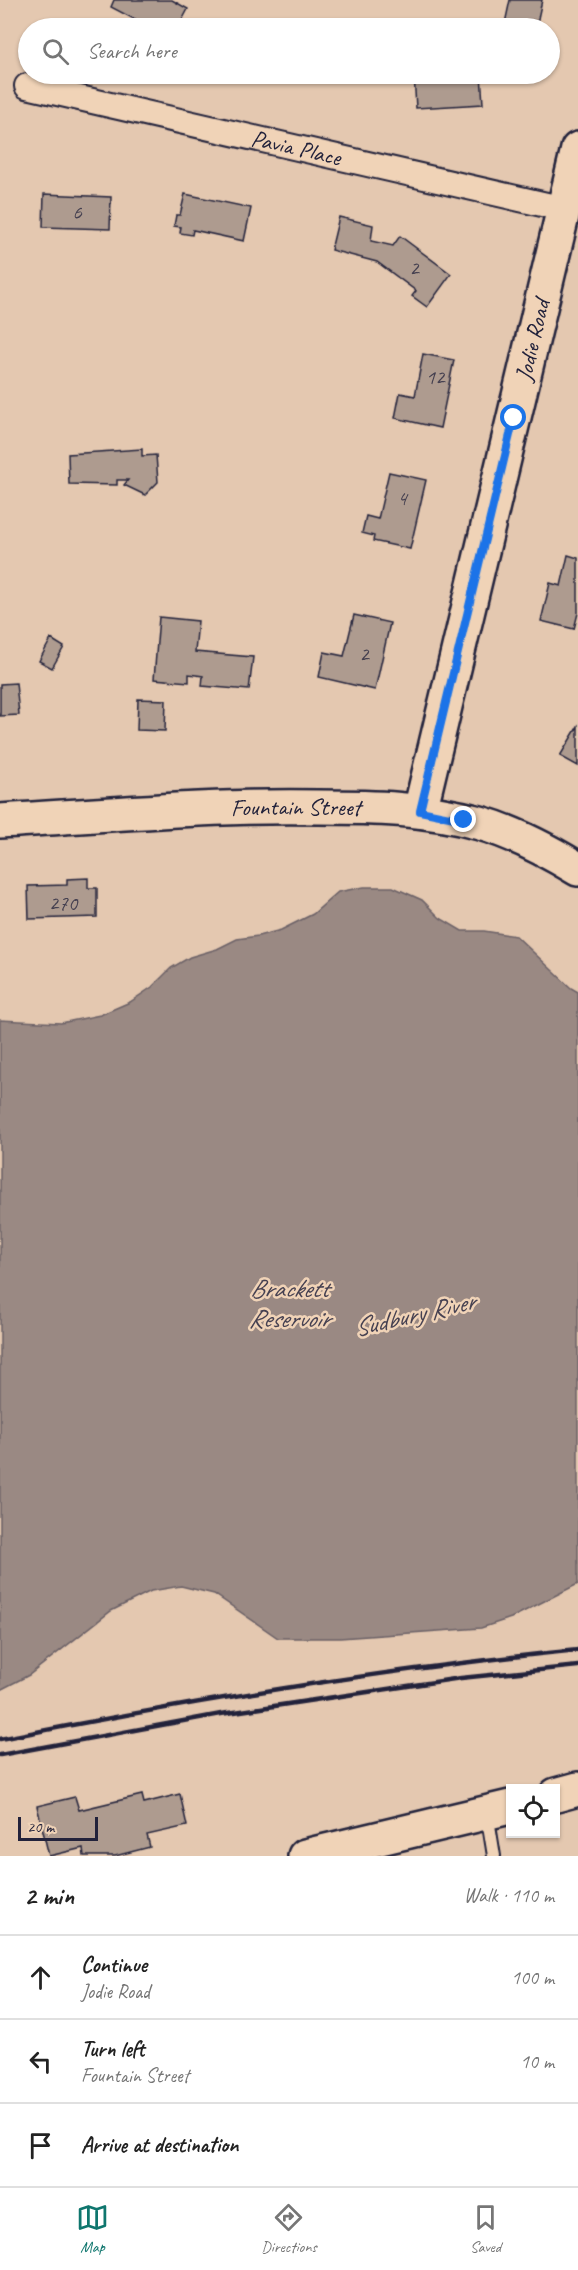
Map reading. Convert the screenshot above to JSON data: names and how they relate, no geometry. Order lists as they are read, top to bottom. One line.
{"streets":{"street":["Pavia Place","Jodie Road","Fountain Street"]},"crossings":[["Pavia Place","Jodie Road"],["Jodie Road","Fountain Street"]],"water":["Brackett Reservoir","Sudbury River"],"house_numbers":["6","2","12","4","2","270"],"scale_bar":"20 m","page":{"search":"Search here","scale":"20 m","heading":["2 min","Walk · 110 m"],"list":[["Continue","Jodie Road","100 m"],["Turn left","Fountain Street","10 m"],"Arrive at destination"],"nav":["Map","Directions","Saved"]}}
